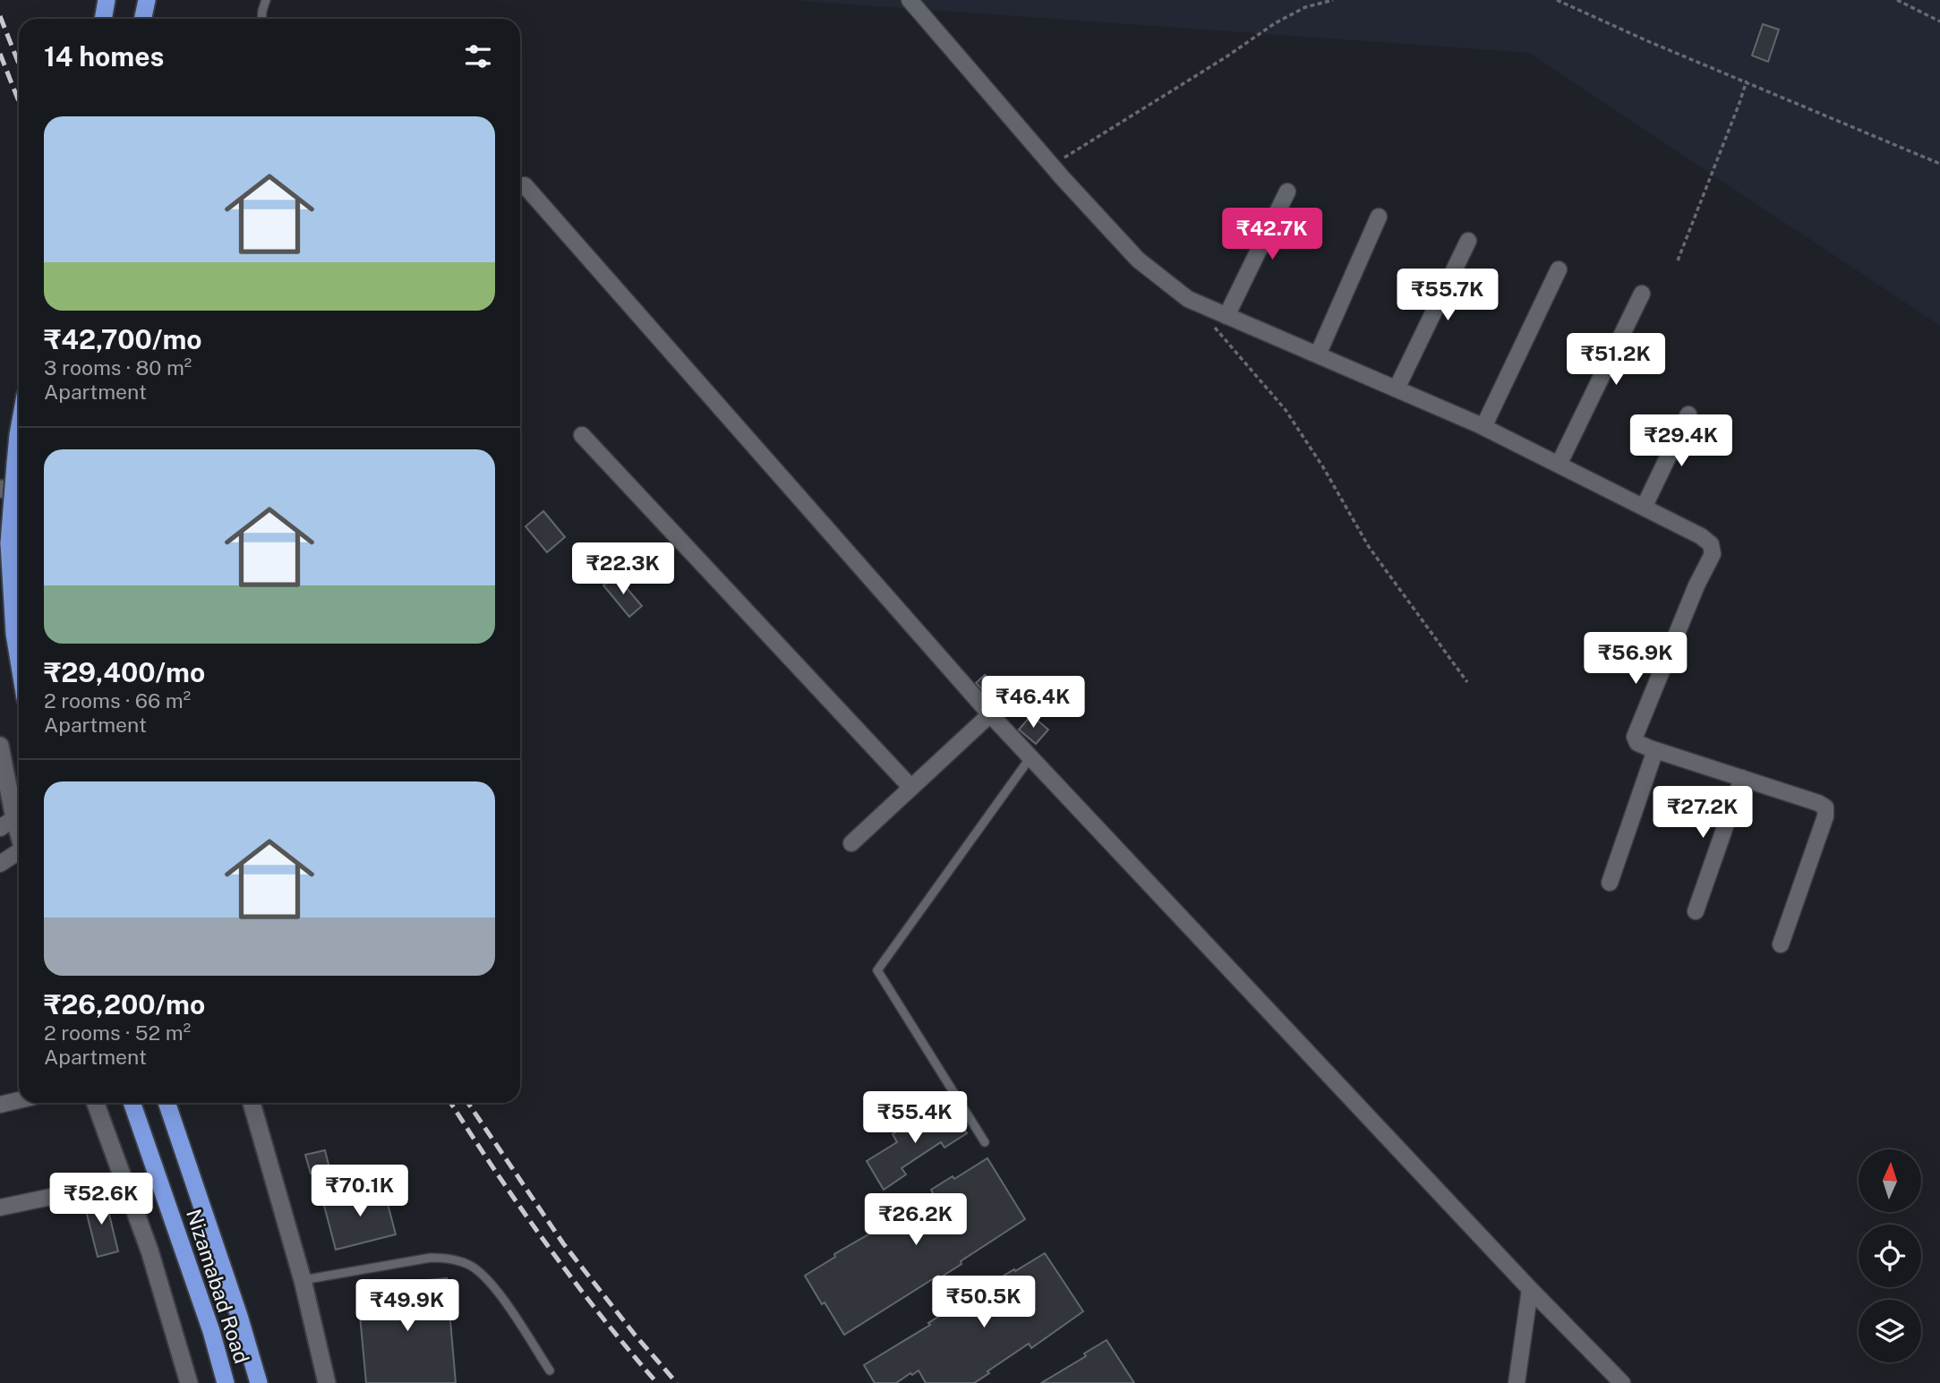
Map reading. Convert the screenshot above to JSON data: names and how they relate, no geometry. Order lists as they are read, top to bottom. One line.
{"streets":{"highway":["Nizamabad Road"]},"north":"top","page":{"heading":"14 homes","list":[{"name":"₹42,700/mo","note":"3 rooms · 80 m² · Apartment"},{"name":"₹29,400/mo","note":"2 rooms · 66 m² · Apartment"},{"name":"₹26,200/mo","note":"2 rooms · 52 m² · Apartment"}],"price":["₹42.7K","₹55.7K","₹51.2K","₹29.4K","₹22.3K","₹56.9K","₹46.4K","₹27.2K","₹55.4K","₹70.1K","₹52.6K","₹26.2K","₹50.5K","₹49.9K"]}}
